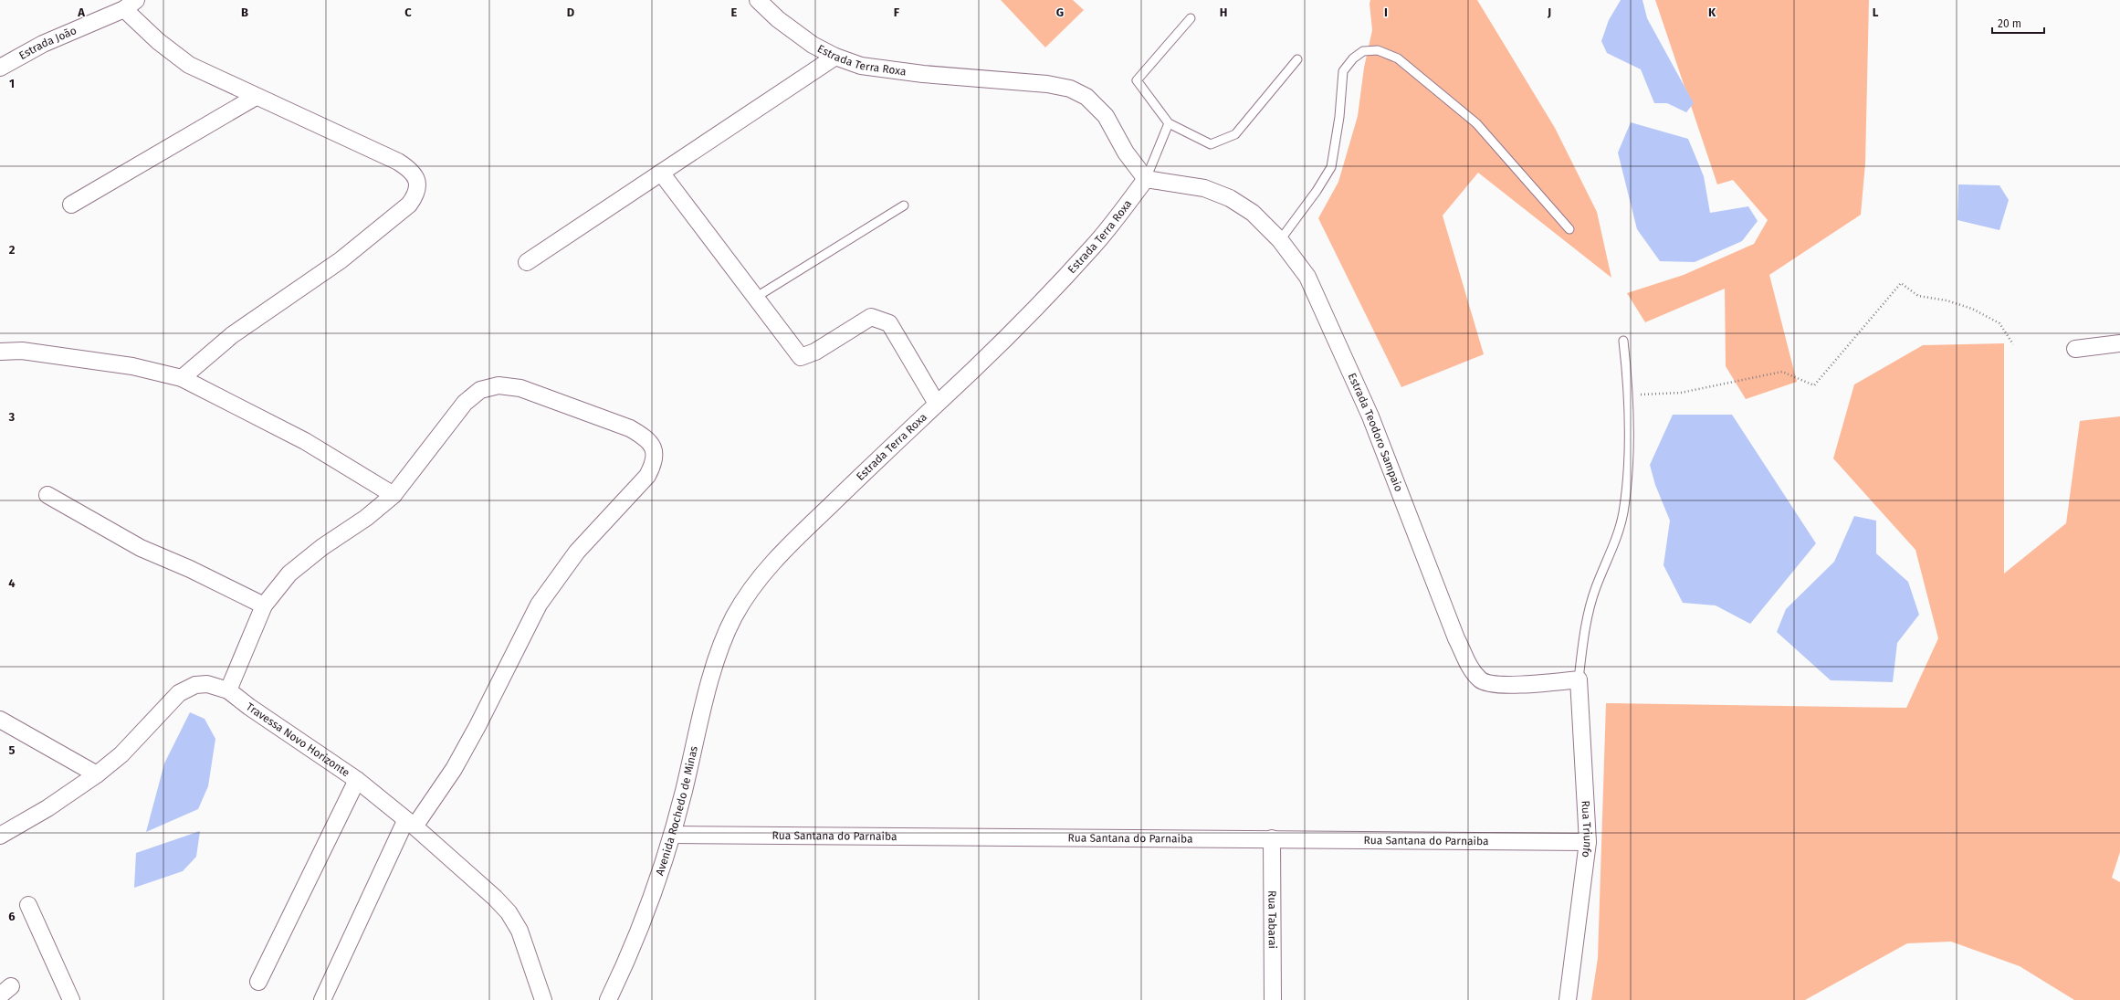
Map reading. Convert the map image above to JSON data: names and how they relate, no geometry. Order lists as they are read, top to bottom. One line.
{"streets":{"street":["Estrada João","Estrada Terra Roxa","Estrada Teodoro Sampaio","Travessa Novo Horizonte","Avenida Rochedo de Minas","Rua Triunfo","Rua Santana do Parnaiba","Rua Tabarai"]},"crossings":[["Estrada Terra Roxa","Estrada Teodoro Sampaio"],["Estrada Terra Roxa","Avenida Rochedo de Minas"],["Estrada Teodoro Sampaio","Rua Triunfo"],["Avenida Rochedo de Minas","Rua Santana do Parnaiba"],["Rua Triunfo","Rua Santana do Parnaiba"],["Rua Santana do Parnaiba","Rua Tabarai"]],"scale_bar":"20 m","grid":{"columns":["A","B","C","D","E","F","G","H","I","J","K","L"],"rows":["1","2","3","4","5","6"]}}
